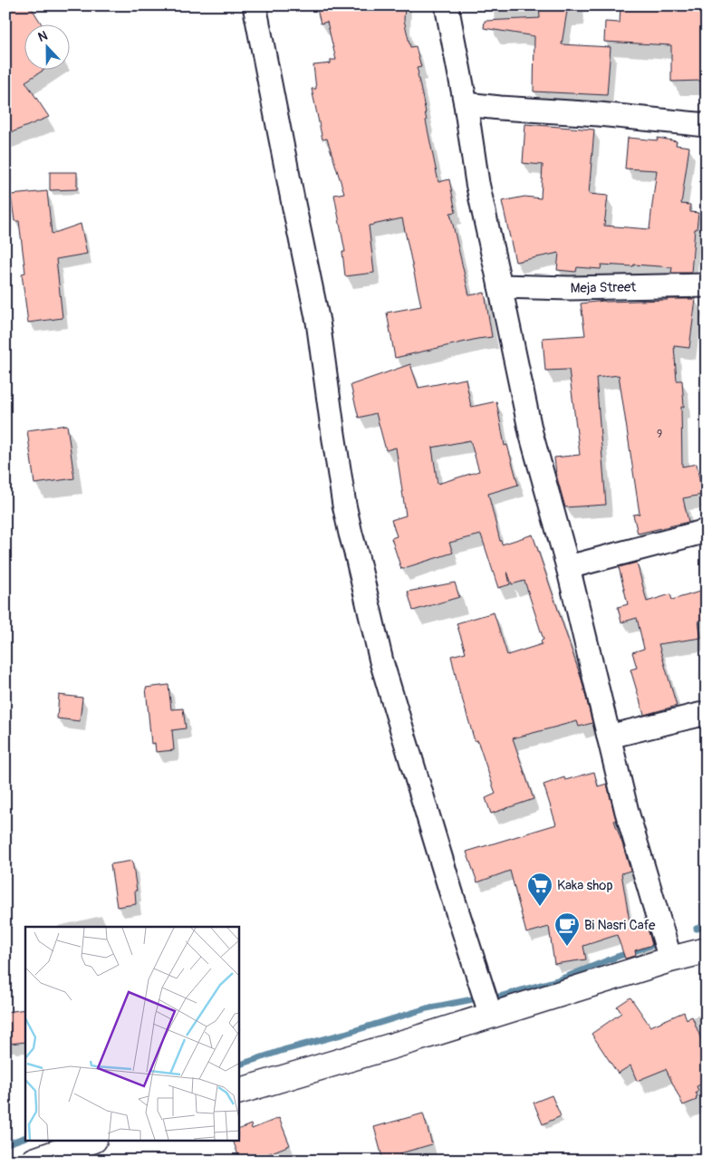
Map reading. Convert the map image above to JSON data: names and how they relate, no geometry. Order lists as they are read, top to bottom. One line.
{"streets":{"street":["Meja Street"]},"places":{"supermarket":["Kaka shop"],"cafe":["Bi Nasri Cafe"]},"house_numbers":["9"],"north":"top"}
